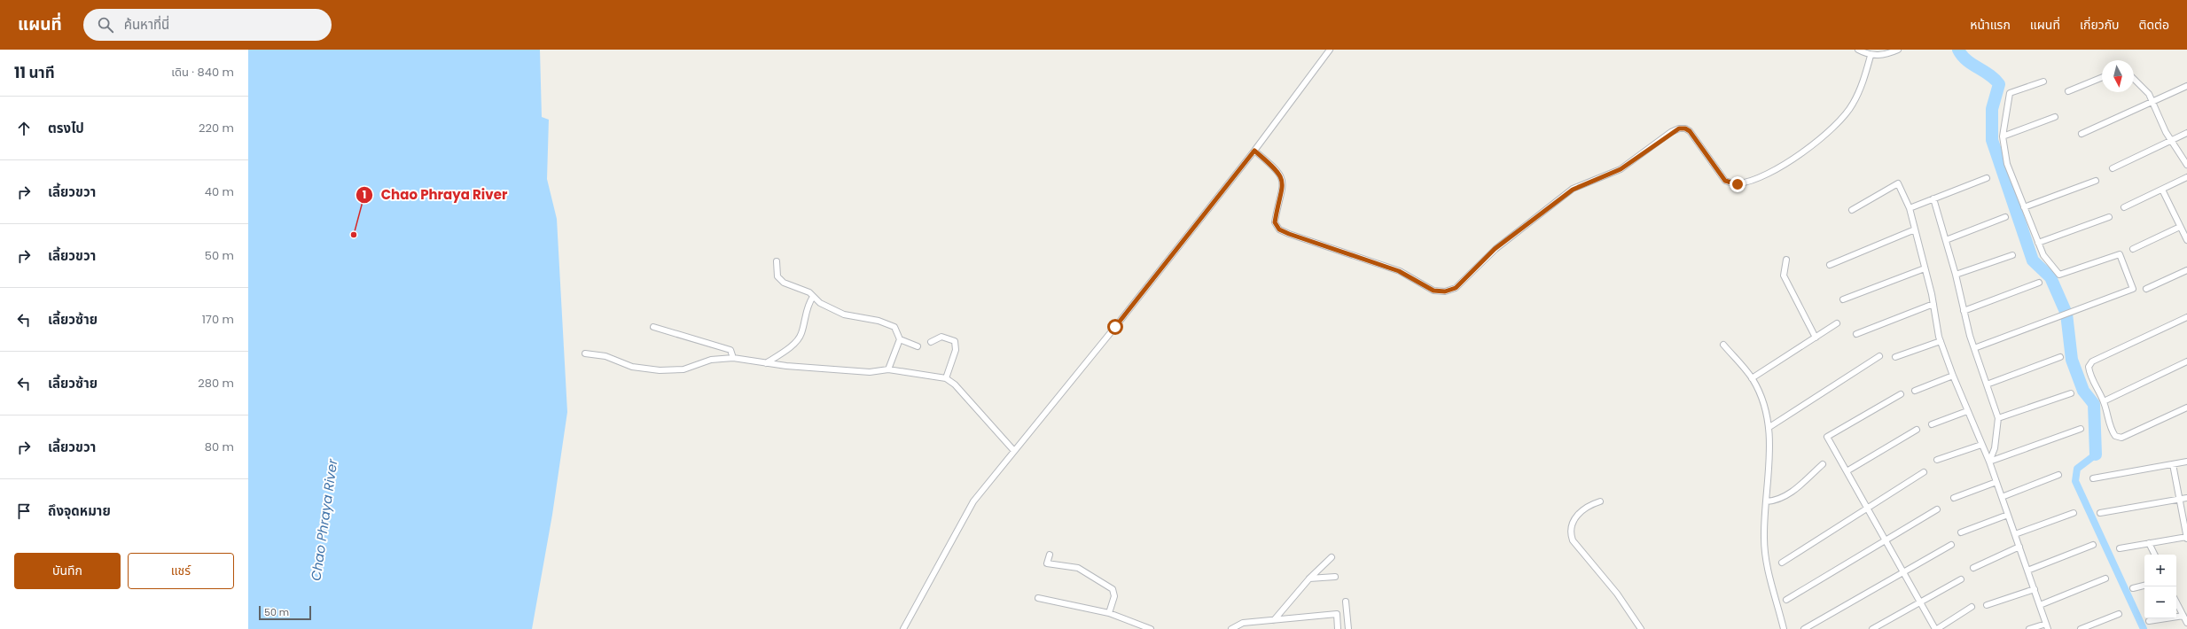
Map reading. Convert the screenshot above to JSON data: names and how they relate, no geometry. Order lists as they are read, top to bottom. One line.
{"water":["Chao Phraya River"],"places":["Chao Phraya River"],"scale_bar":"50 m","north":"bottom","page":{"header":"แผนที่","search":"ค้นหาที่นี่","nav":["หน้าแรก","แผนที่","เกี่ยวกับ","ติดต่อ"],"heading":["11 นาที","เดิน · 840 m"],"list":[["ตรงไป","220 m"],["เลี้ยวขวา","40 m"],["เลี้ยวขวา","50 m"],["เลี้ยวซ้าย","170 m"],["เลี้ยวซ้าย","280 m"],["เลี้ยวขวา","80 m"],"ถึงจุดหมาย"],"buttons":["บันทึก","แชร์"],"map_buttons":["+","−"],"scale":"50 m"}}
